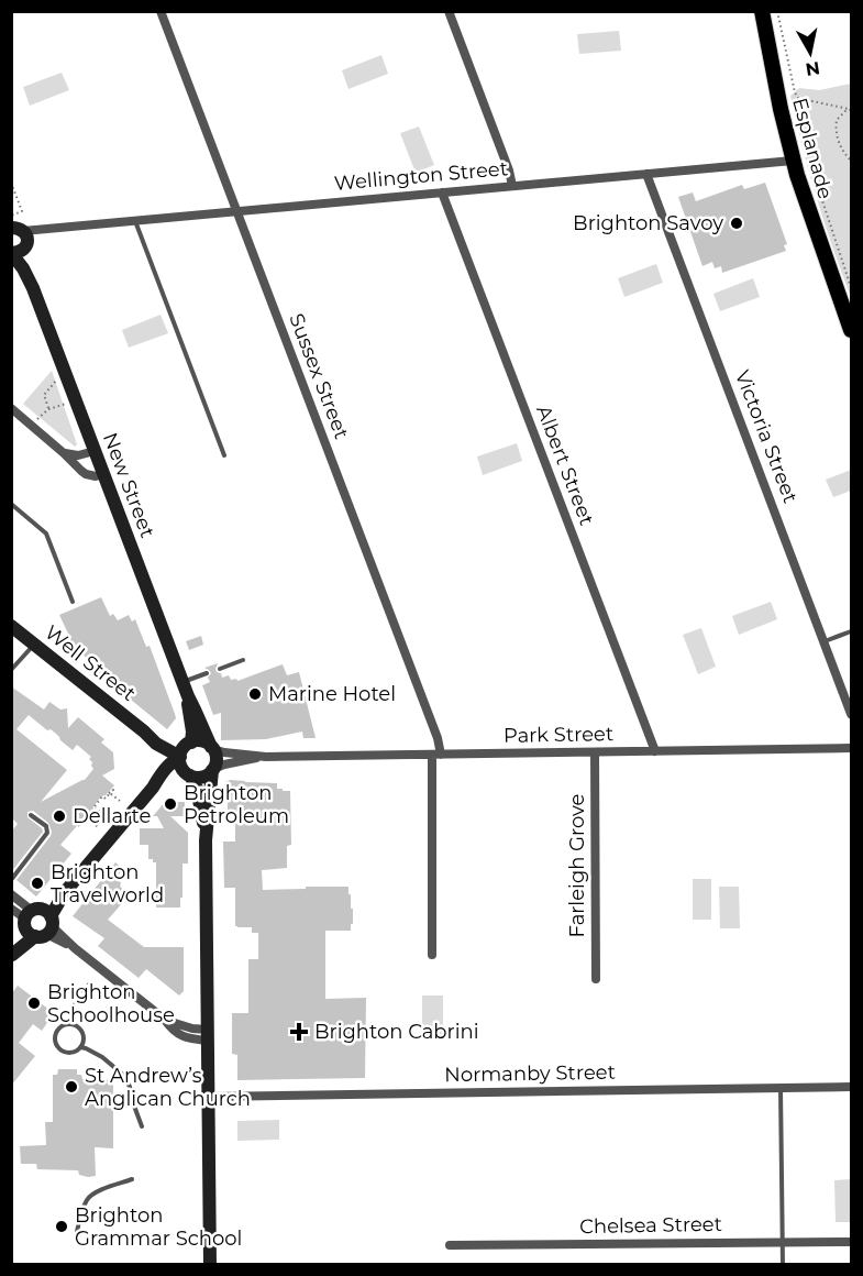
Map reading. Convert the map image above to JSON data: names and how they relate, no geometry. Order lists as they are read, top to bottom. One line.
{"streets":{"main road":["Esplanade","New Street","Well Street"],"street":["Wellington Street","Sussex Street","Victoria Street","Albert Street","Park Street","Farleigh Grove","Normanby Street","Chelsea Street"]},"crossings":[["Esplanade","Wellington Street"],["Wellington Street","Sussex Street"],["Wellington Street","Victoria Street"],["Wellington Street","Albert Street"],["Wellington Street","New Street"],["Sussex Street","Park Street"],["Albert Street","Park Street"],["New Street","Well Street"],["New Street","Park Street"],["Well Street","Park Street"],["Park Street","Farleigh Grove"]],"places":{"other":["Brighton Savoy","Marine Hotel","Brighton Petroleum","Dellarte","Brighton Travelworld","Brighton Schoolhouse","St Andrew’s Anglican Church","Brighton Grammar School"],"health":["Brighton Cabrini"]},"north":"bottom"}
